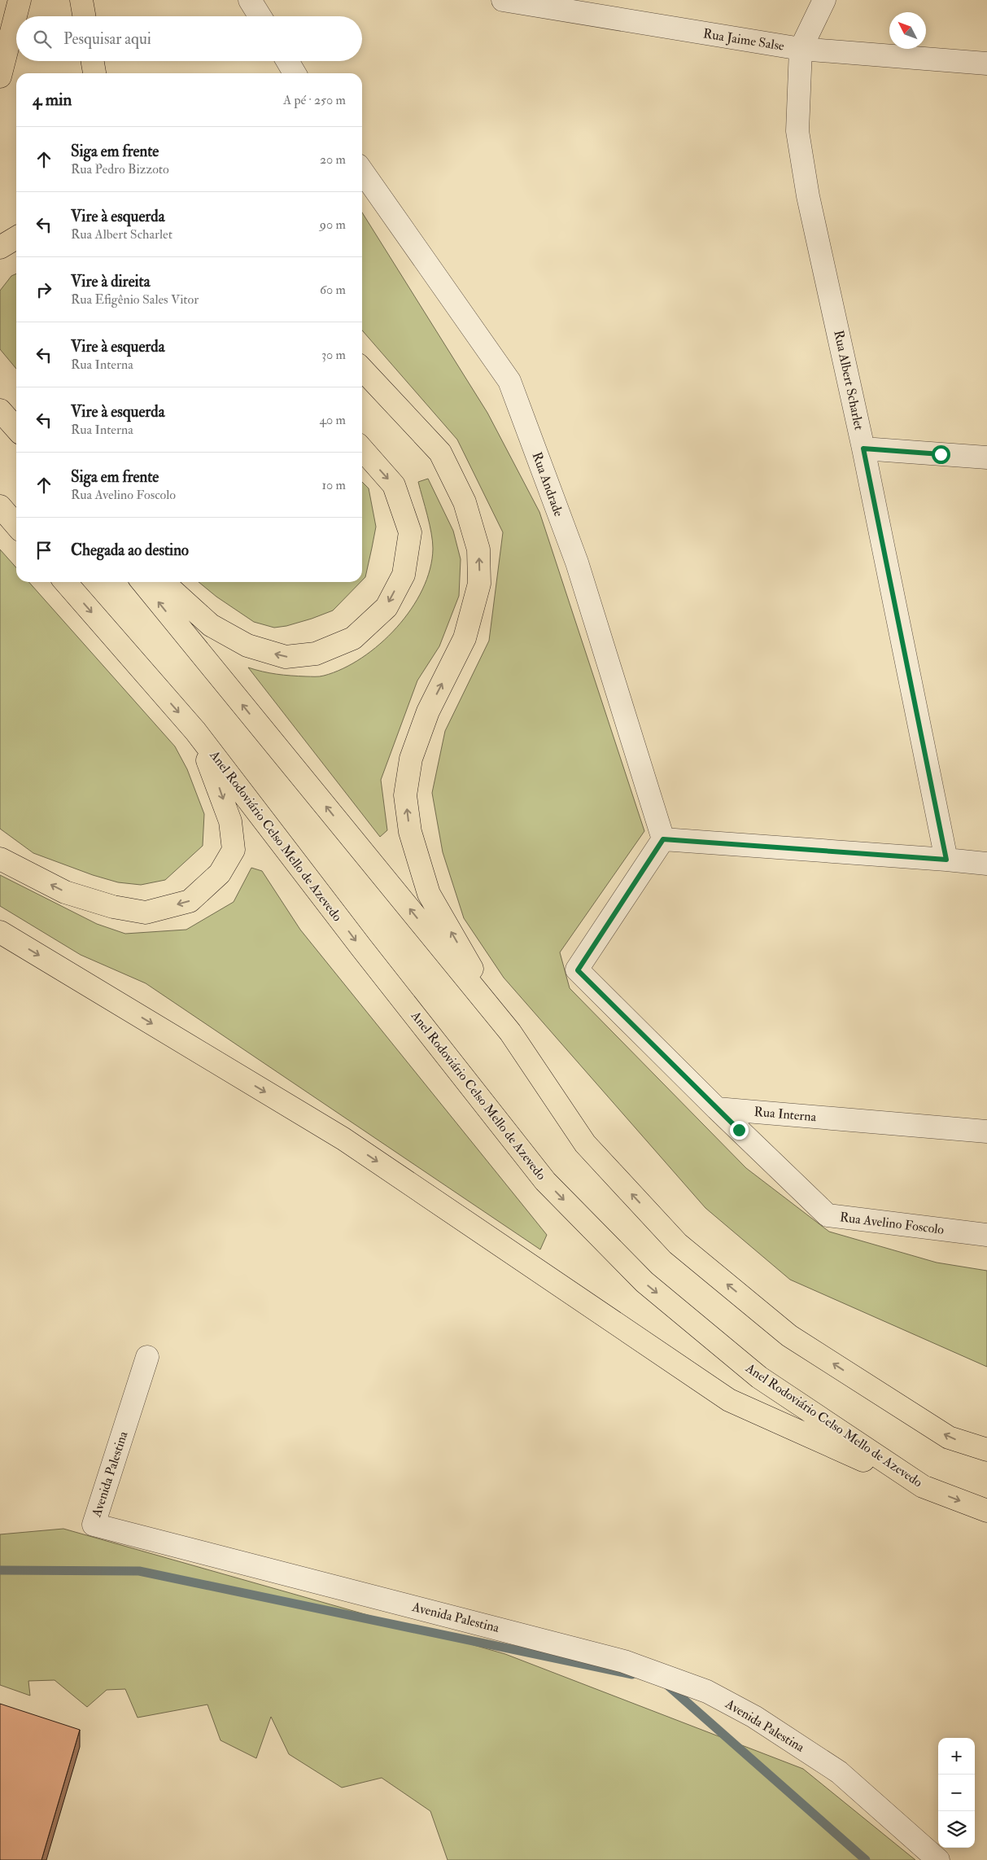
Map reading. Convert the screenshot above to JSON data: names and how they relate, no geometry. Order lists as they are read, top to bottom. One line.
{"streets":{"highway":["Anel Rodoviário Celso Mello de Azevedo"],"street":["Rua Jaime Salse","Rua Albert Scharlet","Rua Andrade","Rua Interna","Rua Avelino Foscolo","Avenida Palestina"]},"crossings":[["Rua Jaime Salse","Rua Albert Scharlet"],["Rua Interna","Rua Avelino Foscolo"]],"north":"top left","page":{"search":"Pesquisar aqui","heading":["4 min","A pé · 250 m"],"list":[["Siga em frente","Rua Pedro Bizzoto","20 m"],["Vire à esquerda","Rua Albert Scharlet","90 m"],["Vire à direita","Rua Efigênio Sales Vitor","60 m"],["Vire à esquerda","Rua Interna","30 m"],["Vire à esquerda","Rua Interna","40 m"],["Siga em frente","Rua Avelino Foscolo","10 m"],"Chegada ao destino"],"map_buttons":["+","−"]}}
